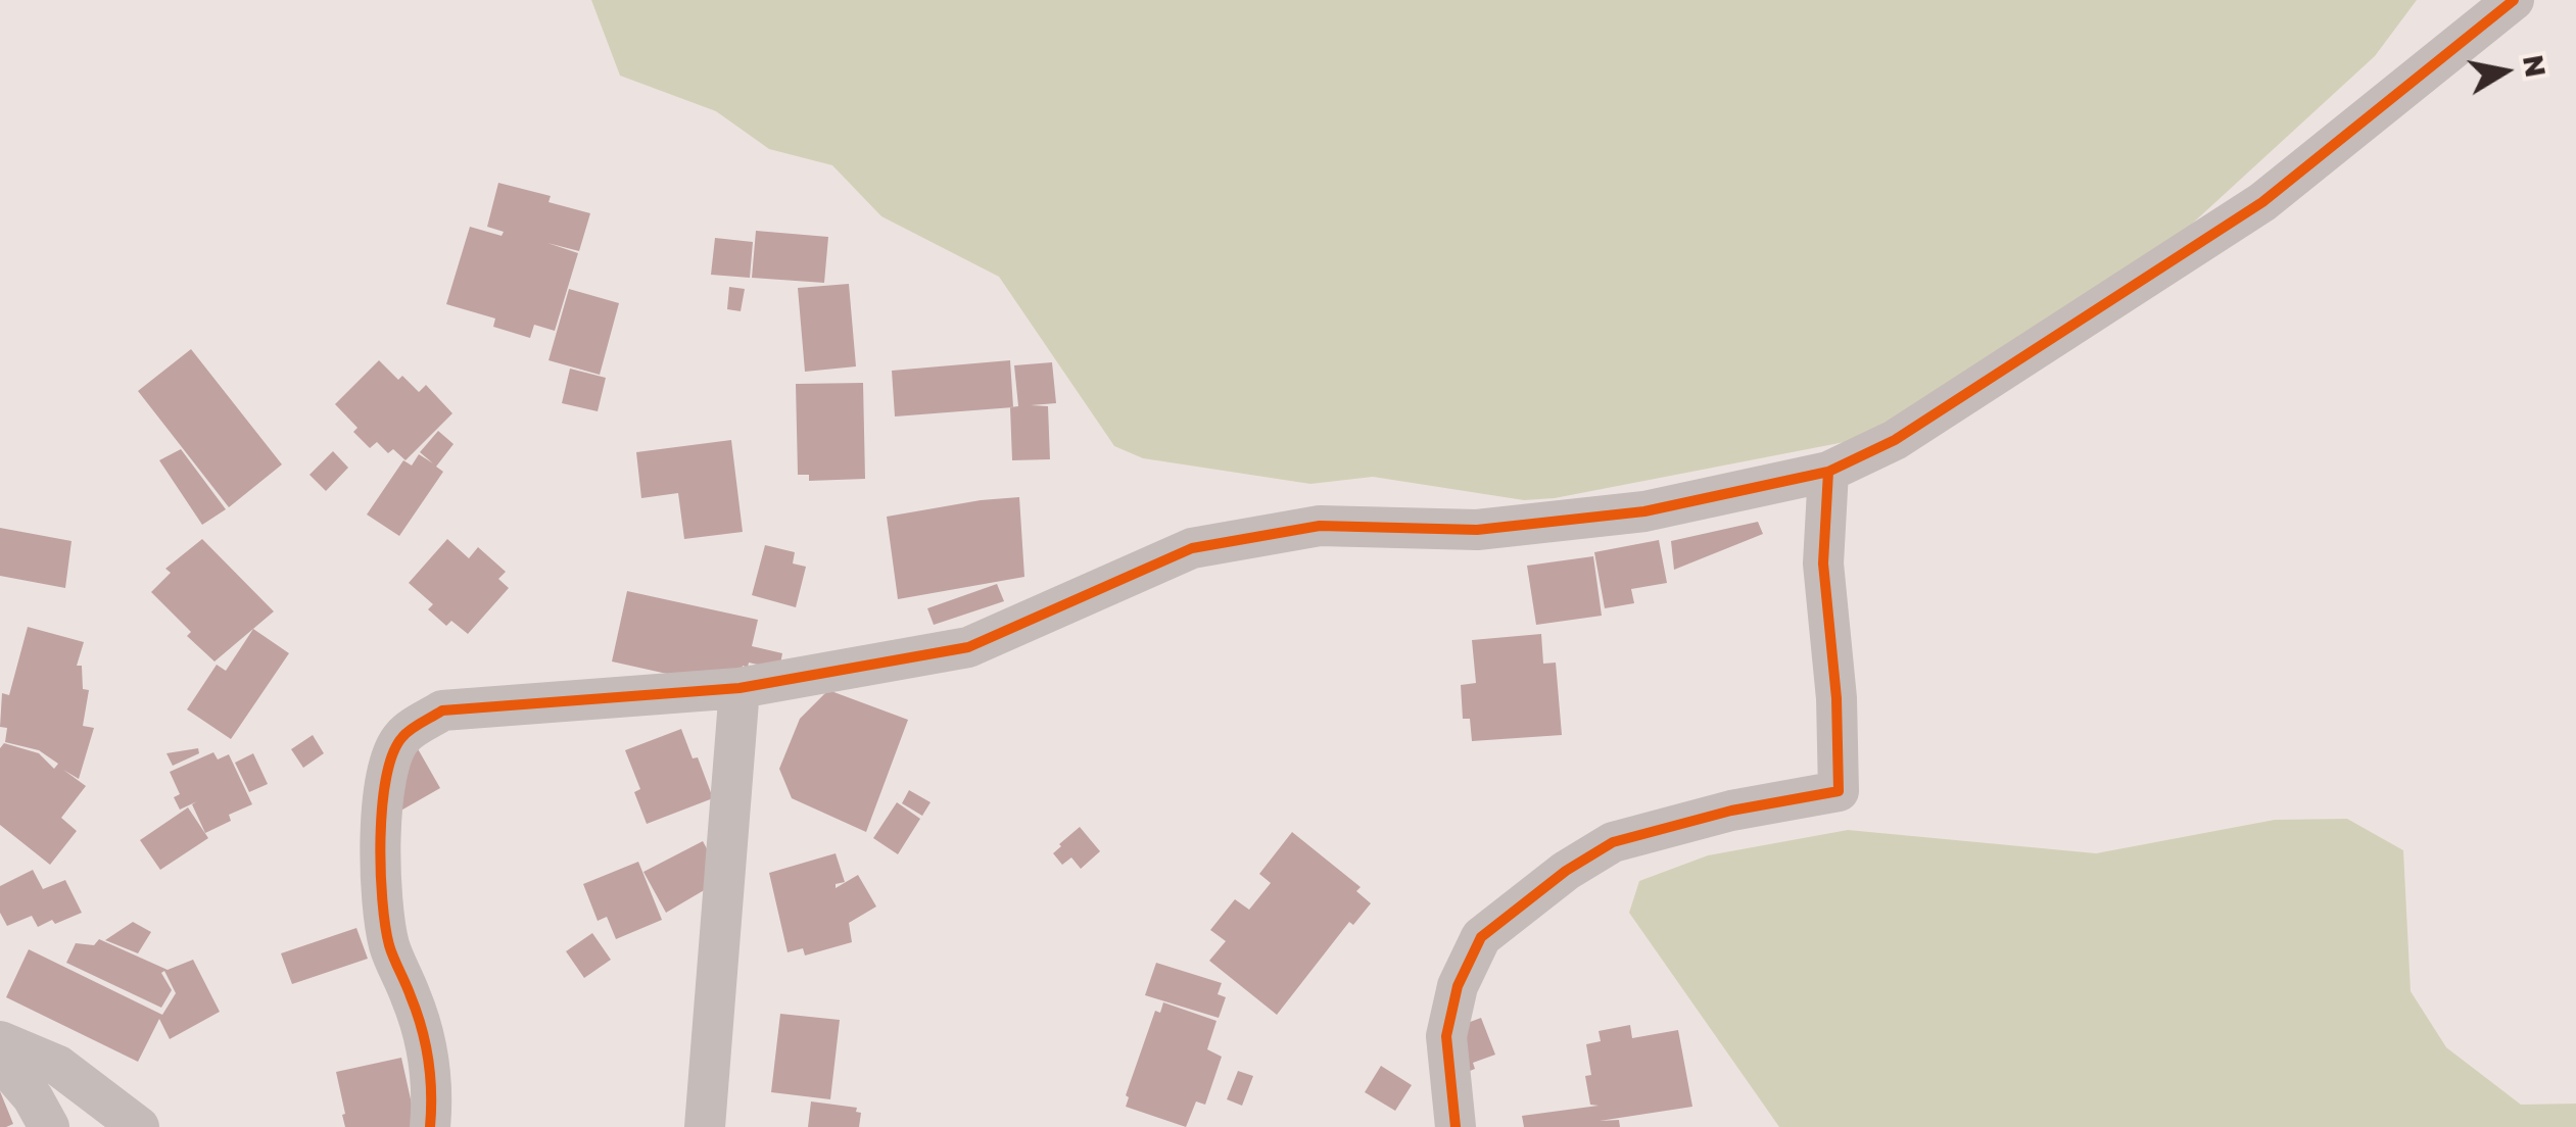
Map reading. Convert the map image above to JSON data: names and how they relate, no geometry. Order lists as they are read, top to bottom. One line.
{"north":"right"}
